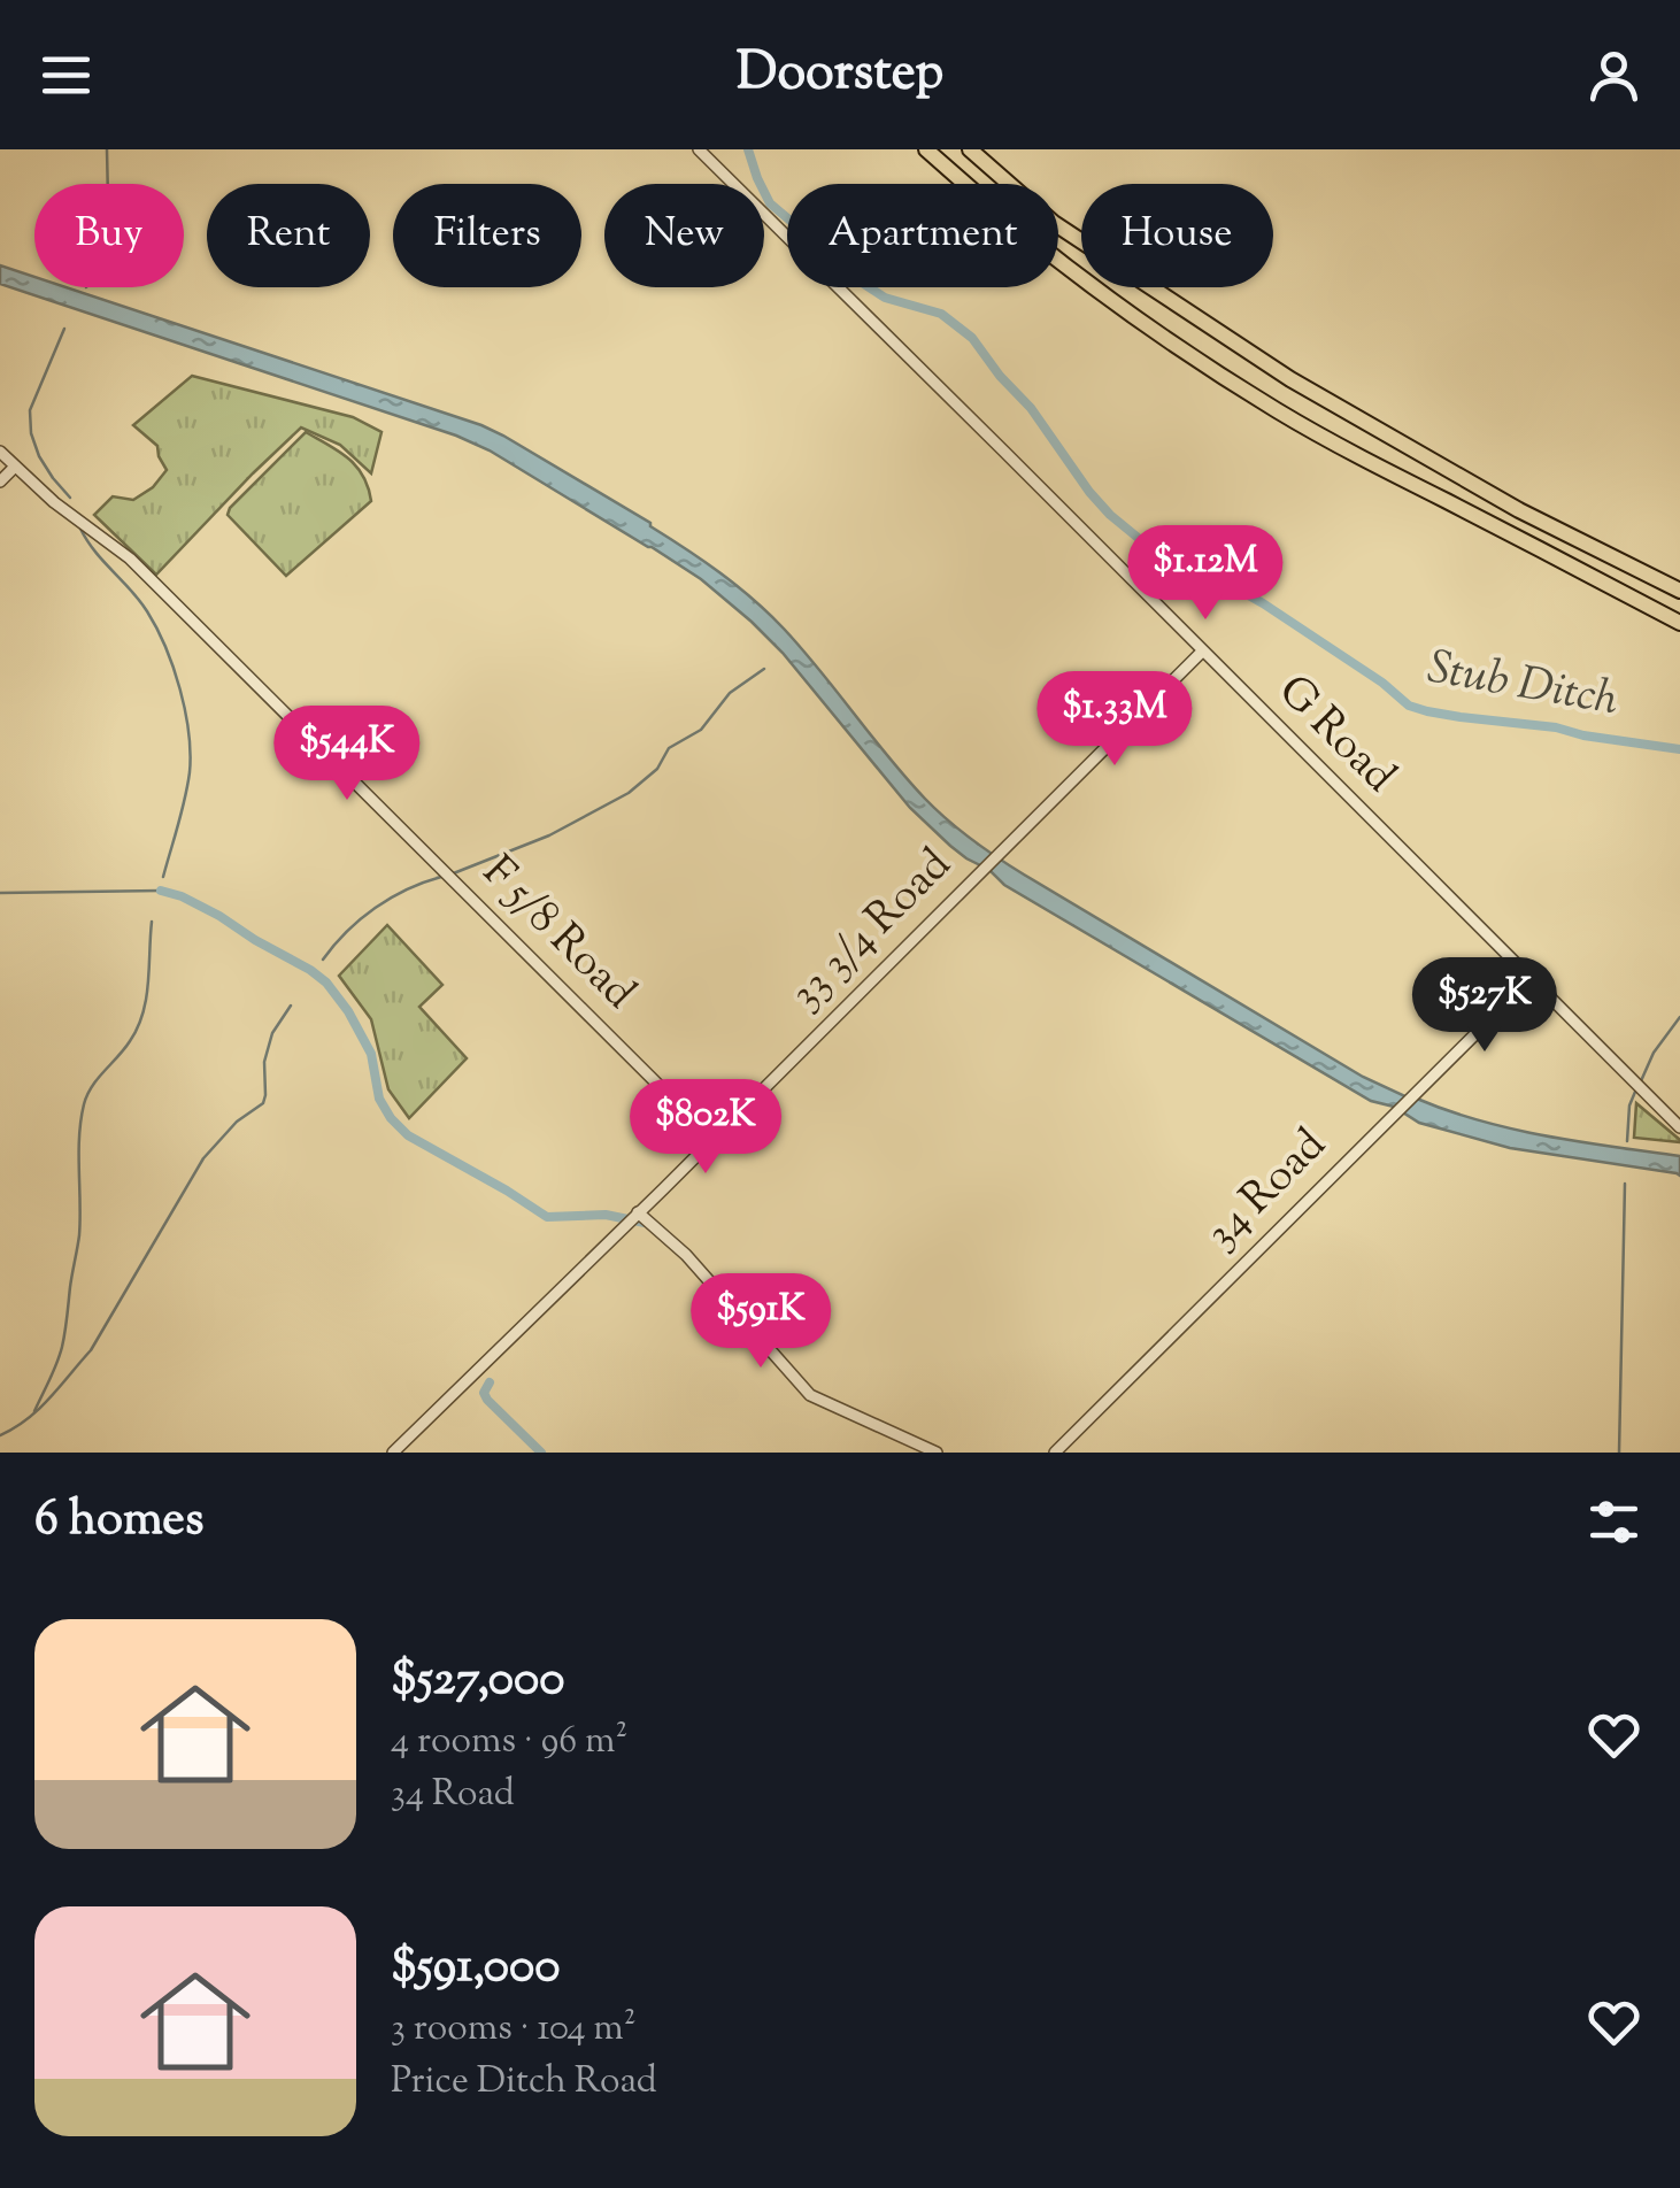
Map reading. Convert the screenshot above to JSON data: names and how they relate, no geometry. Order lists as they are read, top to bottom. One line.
{"streets":{"street":["G Road","33 3/4 Road","F 5/8 Road","34 Road"]},"crossings":[["G Road","33 3/4 Road"],["G Road","34 Road"],["33 3/4 Road","F 5/8 Road"]],"water":["Stub Ditch"],"page":{"header":"Doorstep","chip":["Buy","Rent","Filters","New","Apartment","House"],"price":["$1.12M","$1.33M","$544K","$527K","$802K","$591K"],"heading":"6 homes","list":[{"name":"$527,000","note":"4 rooms · 96 m² · 34 Road"},{"name":"$591,000","note":"3 rooms · 104 m² · Price Ditch Road"}]}}
